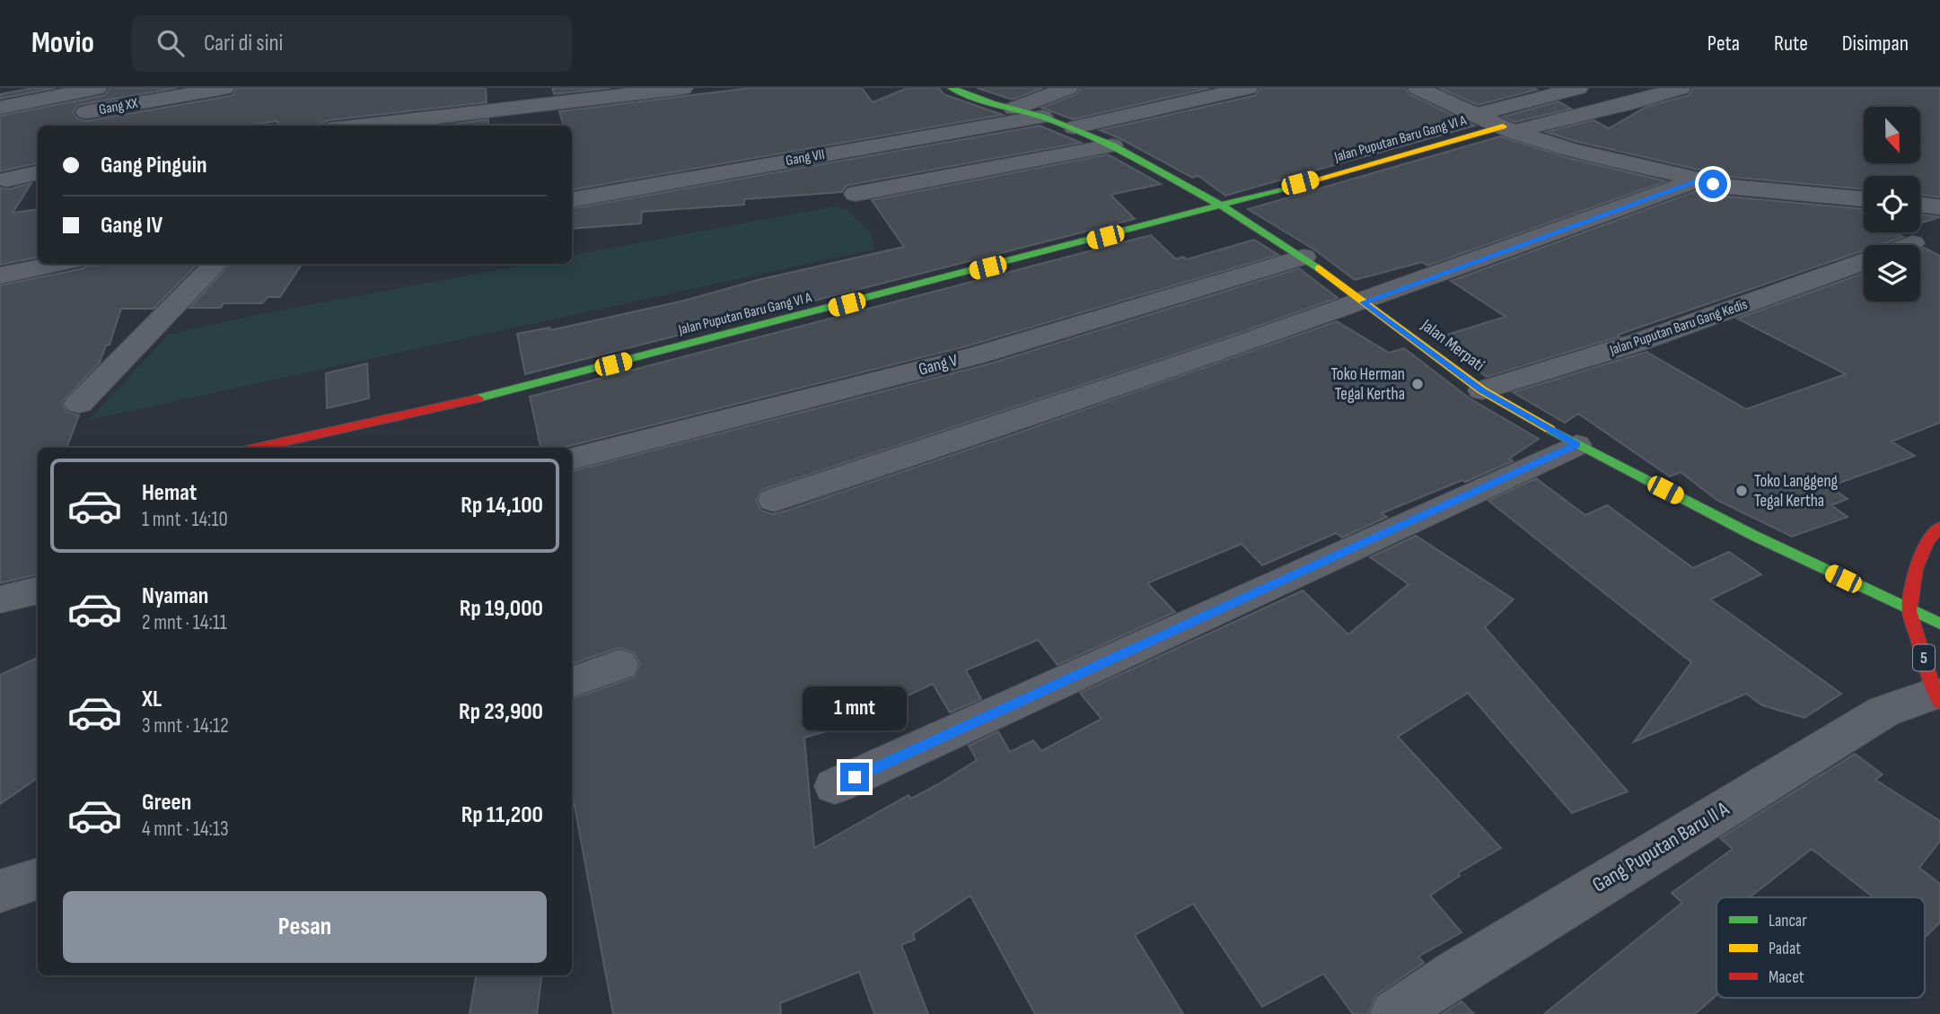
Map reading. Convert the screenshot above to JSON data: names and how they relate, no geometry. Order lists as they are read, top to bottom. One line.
{"streets":{"main road":["Jalan Puputan Baru Gang VI A","Jalan Merpati","5"],"street":["Gang XX","Gang VII","Jalan Puputan Baru Gang Kedis","Gang V","Gang Puputan Baru II A"]},"crossings":[["Jalan Puputan Baru Gang VI A","Jalan Merpati"],["Gang VII","Jalan Merpati"],["Jalan Puputan Baru Gang Kedis","Jalan Merpati"],["Jalan Merpati","Gang V"],["Jalan Merpati","5"],["5","Gang Puputan Baru II A"]],"places":["Toko Herman Tegal Kertha","Toko Langgeng Tegal Kertha"],"legend":["Lancar","Padat","Macet"],"north":"bottom","page":{"header":"Movio","search":"Cari di sini","nav":["Peta","Rute","Disimpan"],"banner":["Gang Pinguin","Gang IV"],"list":[{"name":"Hemat","note":"1 mnt · 14:10","value":"Rp 14,100"},{"name":"Nyaman","note":"2 mnt · 14:11","value":"Rp 19,000"},{"name":"XL","note":"3 mnt · 14:12","value":"Rp 23,900"},{"name":"Green","note":"4 mnt · 14:13","value":"Rp 11,200"}],"bubble":"1 mnt","buttons":"Pesan"}}
